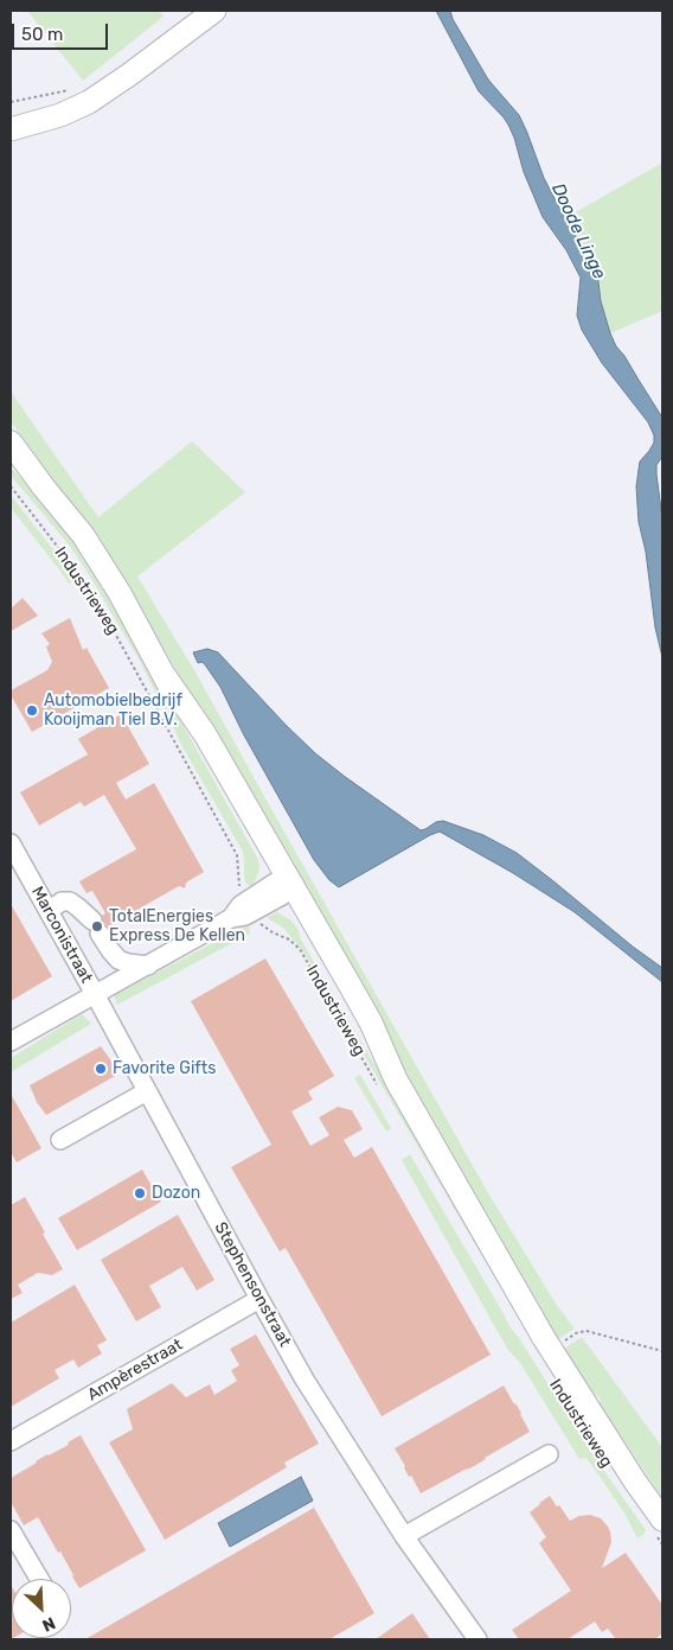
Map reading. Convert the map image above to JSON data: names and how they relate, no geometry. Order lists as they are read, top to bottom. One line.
{"streets":{"main road":["Industrieweg"],"street":["Marconistraat","Stephensonstraat","Ampèrestraat"]},"crossings":[["Marconistraat","Stephensonstraat"],["Stephensonstraat","Ampèrestraat"]],"water":["Doode Linge"],"places":["Automobielbedrijf Kooijman Tiel B.V.","TotalEnergies Express De Kellen","Favorite Gifts","Dozon"],"scale_bar":"50 m","north":"bottom right"}
